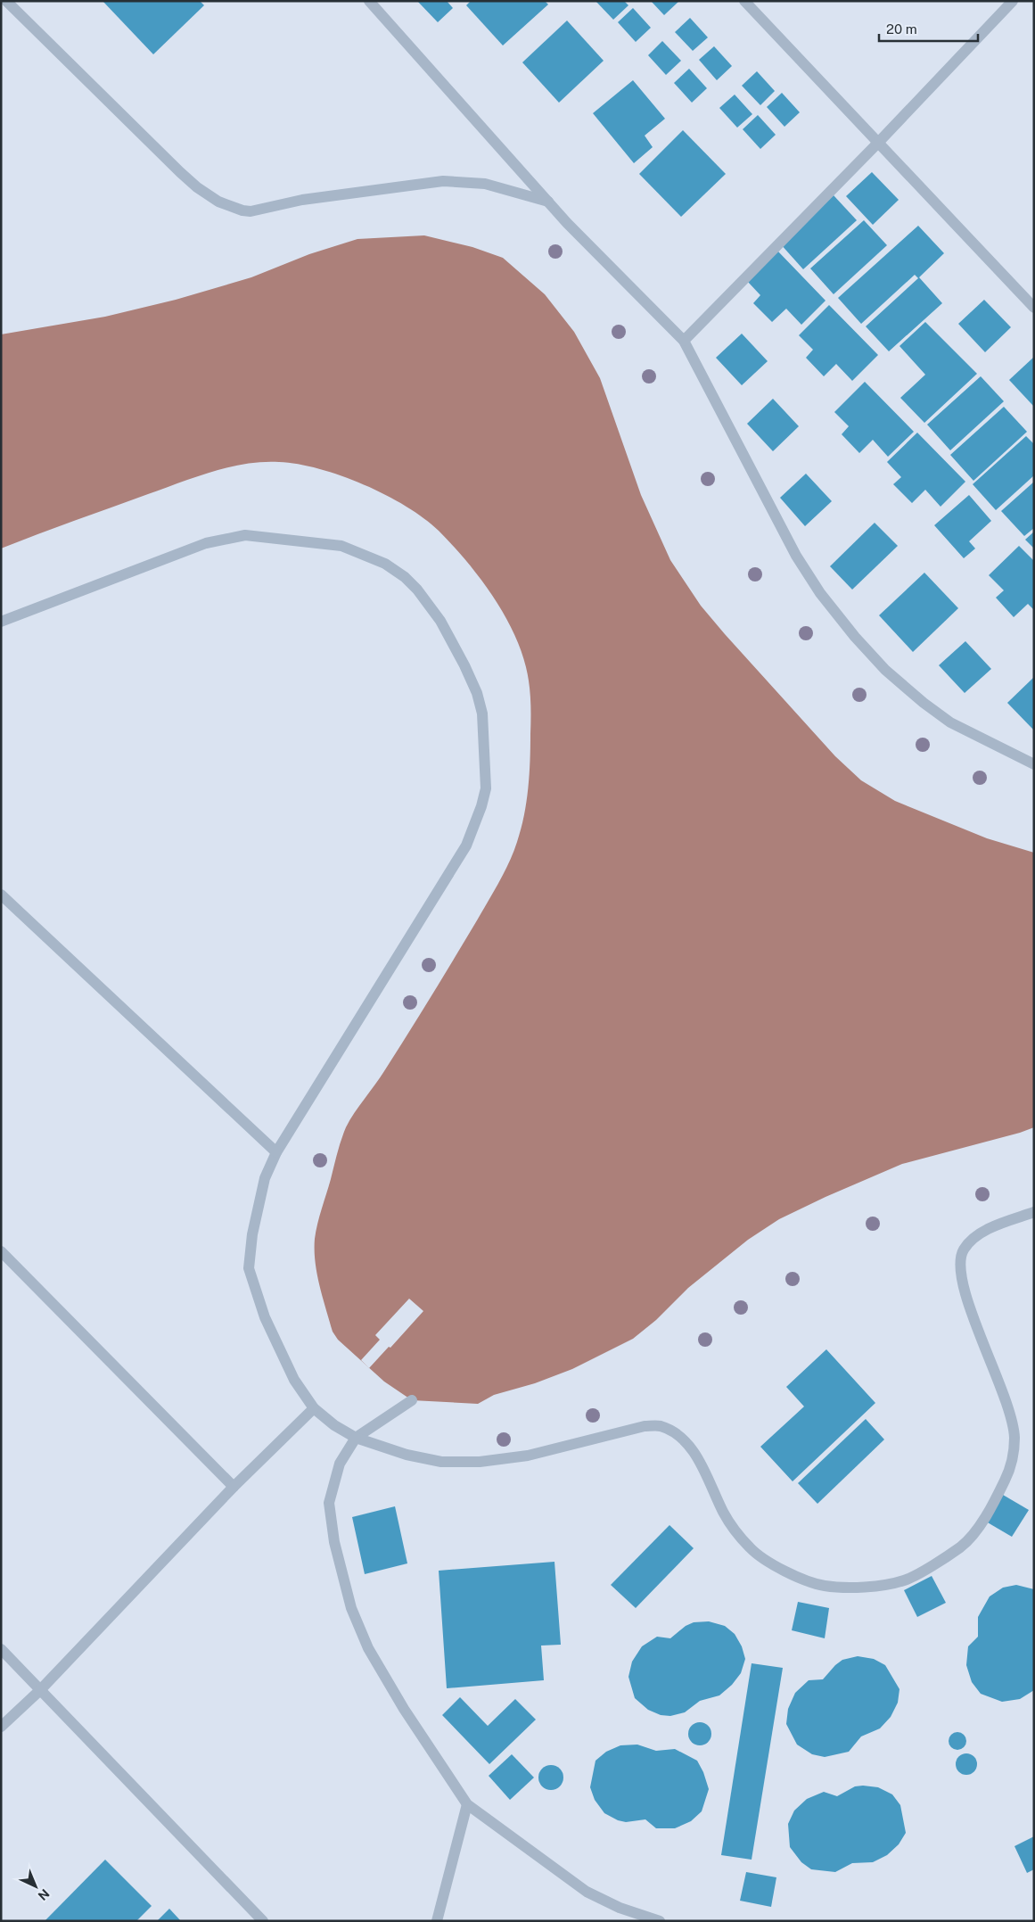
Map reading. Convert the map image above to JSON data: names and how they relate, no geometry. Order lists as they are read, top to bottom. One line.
{"scale_bar":"20 m","north":"bottom right"}
